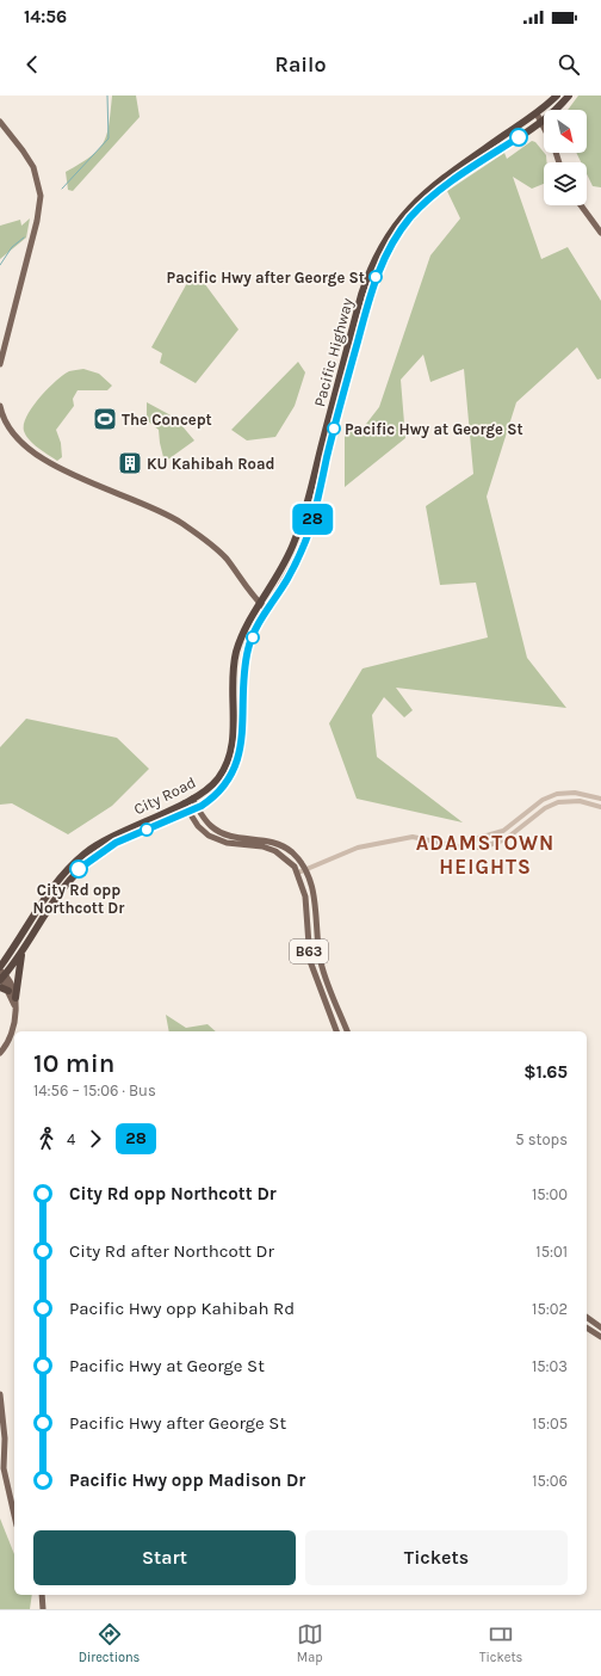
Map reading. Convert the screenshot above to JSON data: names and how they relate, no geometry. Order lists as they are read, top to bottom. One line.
{"streets":{"highway":["Pacific Highway","City Road"],"main road":["B63"]},"crossings":[["Pacific Highway","City Road"],["City Road","B63"]],"districts":["ADAMSTOWN HEIGHTS"],"places":{"other":["Pacific Hwy after George St","Pacific Hwy at George St","City Rd opp Northcott Dr"],"sports":["The Concept"],"building":["KU Kahibah Road"]},"lines":["bus line 28"],"north":"bottom right","page":{"status":"14:56","header":"Railo","on_map":"28","heading":["10 min","14:56 – 15:06 · Bus","$1.65"],"legs":["4","28","5 stops"],"list":[{"name":"City Rd opp Northcott Dr","value":"15:00"},{"name":"City Rd after Northcott Dr","value":"15:01"},{"name":"Pacific Hwy opp Kahibah Rd","value":"15:02"},{"name":"Pacific Hwy at George St","value":"15:03"},{"name":"Pacific Hwy after George St","value":"15:05"},{"name":"Pacific Hwy opp Madison Dr","value":"15:06"}],"buttons":["Start","Tickets"],"tabs":["Directions","Map","Tickets"]}}
